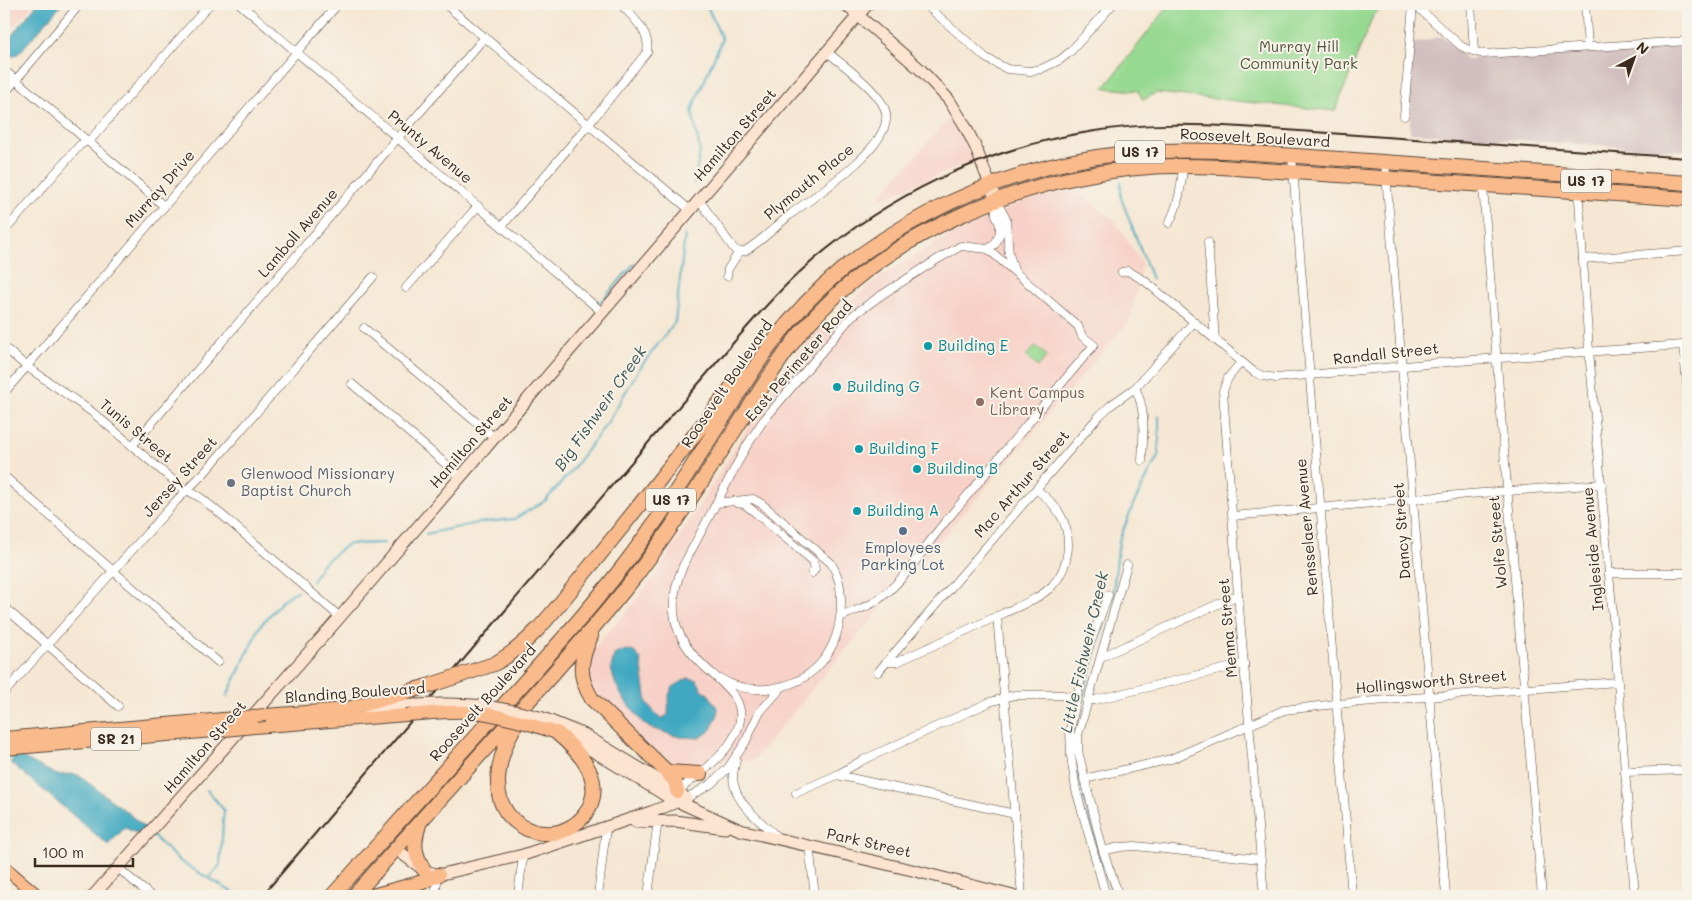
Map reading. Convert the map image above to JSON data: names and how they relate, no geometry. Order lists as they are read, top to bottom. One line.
{"streets":{"highway":["Roosevelt Boulevard","US 17"],"main road":["Blanding Boulevard","SR 21"],"street":["Hamilton Street","Prunty Avenue","Plymouth Place","Murray Drive","Lamboll Avenue","Randall Street","East Perimeter Road","Tunis Street","Jersey Street","Mac Arthur Street","Rensselaer Avenue","Dancy Street","Wolfe Street","Ingleside Avenue","Menna Street","Hollingsworth Street","Park Street"]},"crossings":[["Hamilton Street","Prunty Avenue"],["Hamilton Street","Plymouth Place"],["Hamilton Street","Tunis Street"],["Roosevelt Boulevard","US 17"],["Roosevelt Boulevard","Rensselaer Avenue"],["Roosevelt Boulevard","Dancy Street"],["Roosevelt Boulevard","Wolfe Street"],["Prunty Avenue","Murray Drive"],["Prunty Avenue","Lamboll Avenue"],["US 17","Wolfe Street"],["Murray Drive","Tunis Street"],["Lamboll Avenue","Tunis Street"],["Randall Street","Mac Arthur Street"],["Randall Street","Rensselaer Avenue"],["Randall Street","Dancy Street"],["Randall Street","Wolfe Street"],["Randall Street","Ingleside Avenue"],["Randall Street","Menna Street"],["Tunis Street","Jersey Street"],["Rensselaer Avenue","Hollingsworth Street"],["Dancy Street","Hollingsworth Street"],["Wolfe Street","Hollingsworth Street"],["Ingleside Avenue","Hollingsworth Street"],["Menna Street","Hollingsworth Street"],["Blanding Boulevard","Park Street"]],"water":["Big Fishweir Creek","Little Fishweir Creek"],"parks":["Murray Hill Community Park"],"places":["Building E","Building G","Kent Campus Library","Building F","Building B","Glenwood Missionary Baptist Church","Building A","Employees Parking Lot"],"scale_bar":"100 m","north":"top right"}
